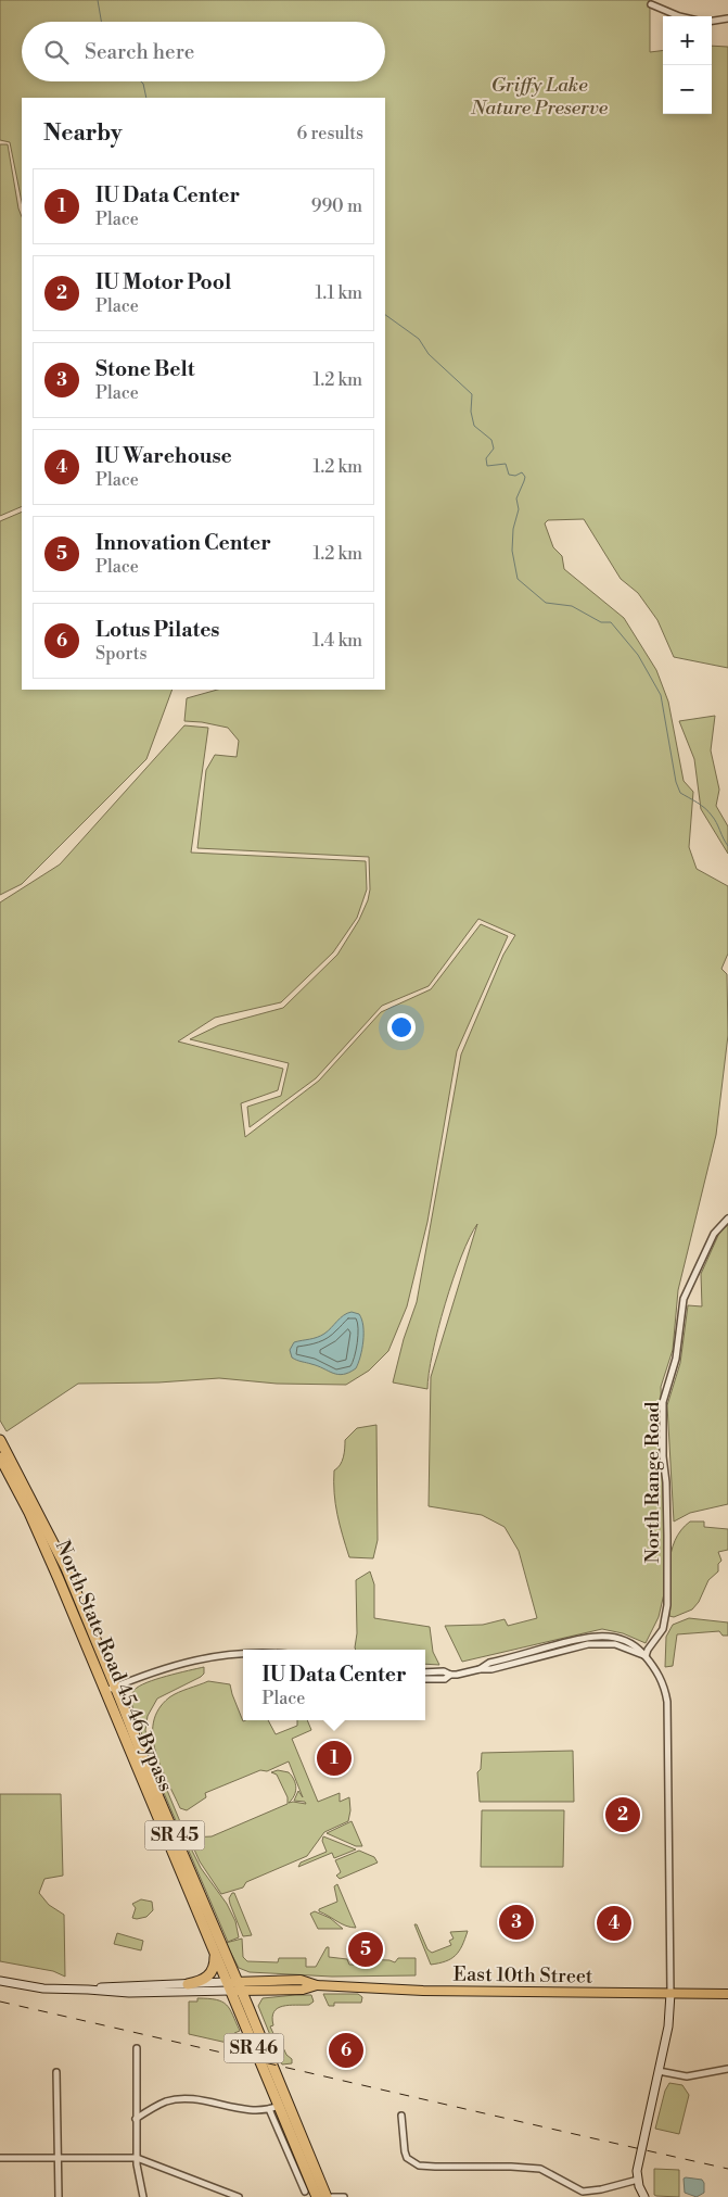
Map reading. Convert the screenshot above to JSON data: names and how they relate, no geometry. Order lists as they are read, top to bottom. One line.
{"streets":{"highway":["North State Road 45 46 Bypass","SR 45","SR 46"],"main road":["East 10th Street"],"street":["North Range Road"]},"crossings":[["North State Road 45 46 Bypass","SR 45"],["North State Road 45 46 Bypass","East 10th Street"],["North State Road 45 46 Bypass","SR 46"],["East 10th Street","SR 46"]],"parks":["Griffy Lake Nature Preserve"],"page":{"map_buttons":["+","−"],"search":"Search here","heading":["Nearby","6 results"],"list":[{"mark":"1","name":"IU Data Center","note":"Place","value":"990 m"},{"mark":"2","name":"IU Motor Pool","note":"Place","value":"1.1 km"},{"mark":"3","name":"Stone Belt","note":"Place","value":"1.2 km"},{"mark":"4","name":"IU Warehouse","note":"Place","value":"1.2 km"},{"mark":"5","name":"Innovation Center","note":"Place","value":"1.2 km"},{"mark":"6","name":"Lotus Pilates","note":"Sports","value":"1.4 km"}],"popup":["IU Data Center","Place"],"pins":["1","2","3","4","5","6"]}}
